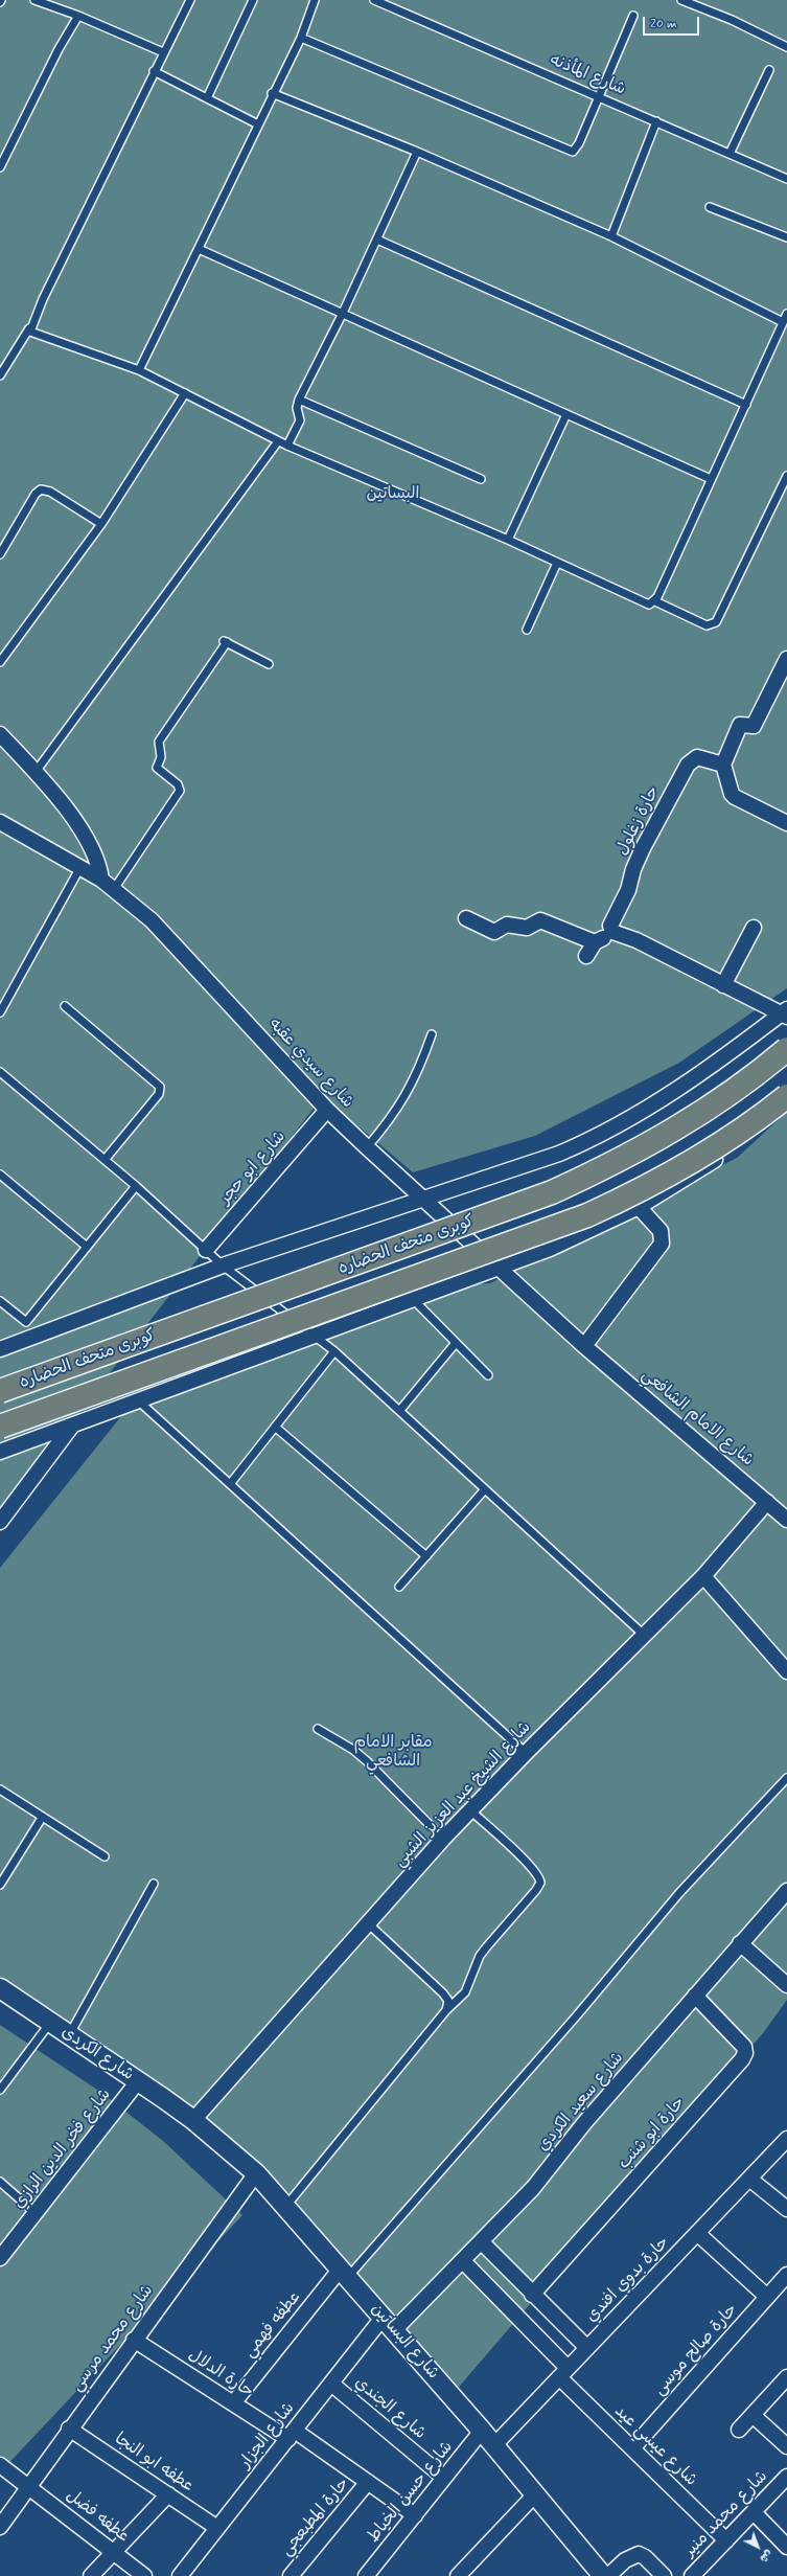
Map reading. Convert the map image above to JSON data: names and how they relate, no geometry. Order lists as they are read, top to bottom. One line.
{"streets":{"highway":["كوبرى متحف الحضاره"],"street":["حارة زغلول","شارع سيدي عقبه","شارع ابو حجر","شارع الامام الشافعي","شارع الشيخ عبد العزيز الشبي","شارع الكردى","شارع سعيد الكردي","حارة ابو شنب","شارع فخر الدين الرازي","حارة بدوي افندي","عطفه فهمي","شارع محمد مرسي","شارع البساتين","حارة صالح موسى","حارة الدلال","شارع الجندي","شارع الجزار","شارع عيسي عيد","عطفه ابو النجا","شارع حسن الخياط","شارع محمد منير","عطفه فضل","حارة المطبعجي"],"lane":["شارع المأذنه"]},"crossings":[["شارع سيدي عقبه","شارع ابو حجر"],["شارع سيدي عقبه","شارع الامام الشافعي"],["شارع الامام الشافعي","شارع الشيخ عبد العزيز الشبي"],["شارع الشيخ عبد العزيز الشبي","شارع الكردى"],["شارع الشيخ عبد العزيز الشبي","شارع البساتين"],["شارع الكردى","شارع فخر الدين الرازي"],["شارع الكردى","شارع البساتين"],["شارع سعيد الكردي","حارة ابو شنب"],["شارع سعيد الكردي","شارع البساتين"],["شارع سعيد الكردي","شارع الجزار"],["شارع سعيد الكردي","شارع عيسي عيد"],["حارة بدوي افندي","شارع البساتين"],["حارة بدوي افندي","شارع عيسي عيد"],["عطفه فهمي","شارع البساتين"],["عطفه فهمي","حارة الدلال"],["شارع محمد مرسي","شارع البساتين"],["شارع محمد مرسي","حارة الدلال"],["شارع محمد مرسي","عطفه ابو النجا"],["شارع محمد مرسي","عطفه فضل"],["شارع البساتين","شارع الجزار"],["شارع البساتين","شارع حسن الخياط"],["حارة صالح موسى","شارع عيسي عيد"],["حارة الدلال","شارع الجزار"],["حارة الدلال","شارع حسن الخياط"],["حارة الدلال","حارة المطبعجي"],["شارع الجندي","شارع الجزار"],["شارع الجندي","شارع حسن الخياط"],["شارع الجزار","عطفه ابو النجا"],["شارع عيسي عيد","شارع محمد منير"]],"parks":["البساتين","مقابر الامام الشافعي"],"scale_bar":"20 m","north":"bottom right"}
